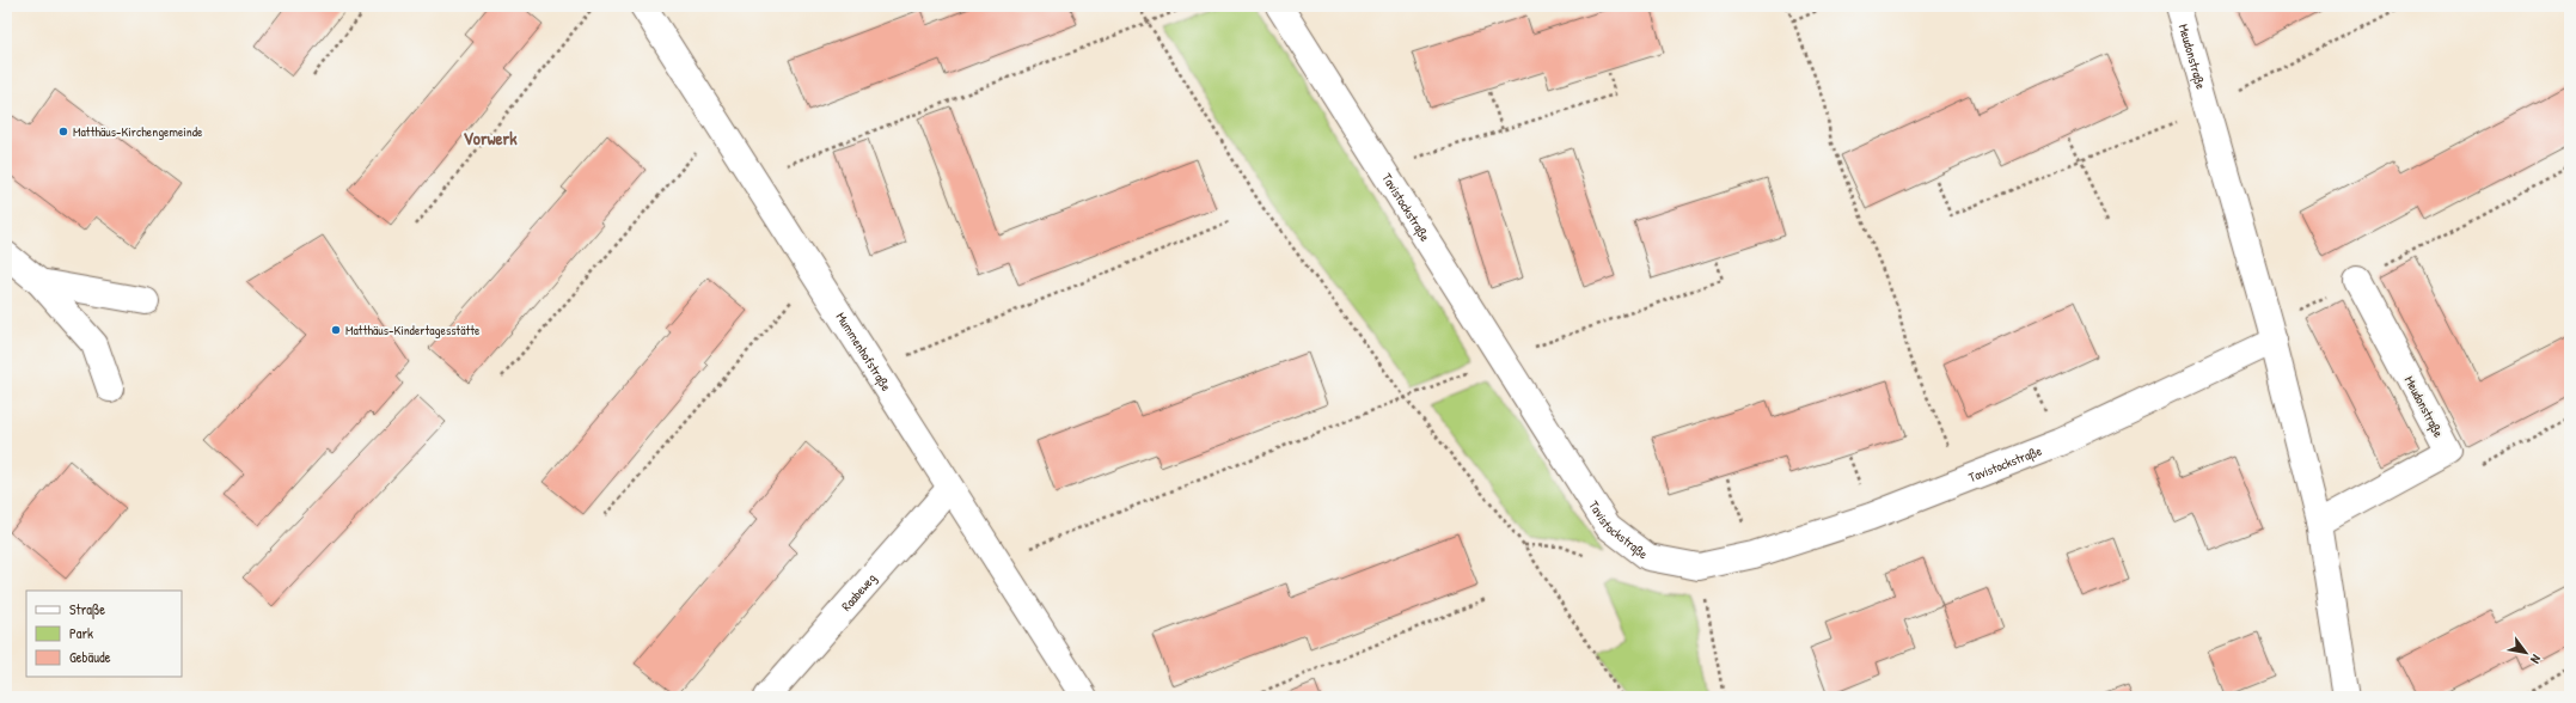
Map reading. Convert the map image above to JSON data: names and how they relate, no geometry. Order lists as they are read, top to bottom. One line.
{"streets":{"street":["Meudonstraße","Tavistockstraße","Mummenhofstraße","Raabeweg"]},"crossings":[["Meudonstraße","Tavistockstraße"],["Mummenhofstraße","Raabeweg"]],"districts":["Vorwerk"],"places":["Matthäus-Kirchengemeinde","Matthäus-Kindertagesstätte"],"legend":["Straße","Park","Gebäude"],"north":"bottom right"}
